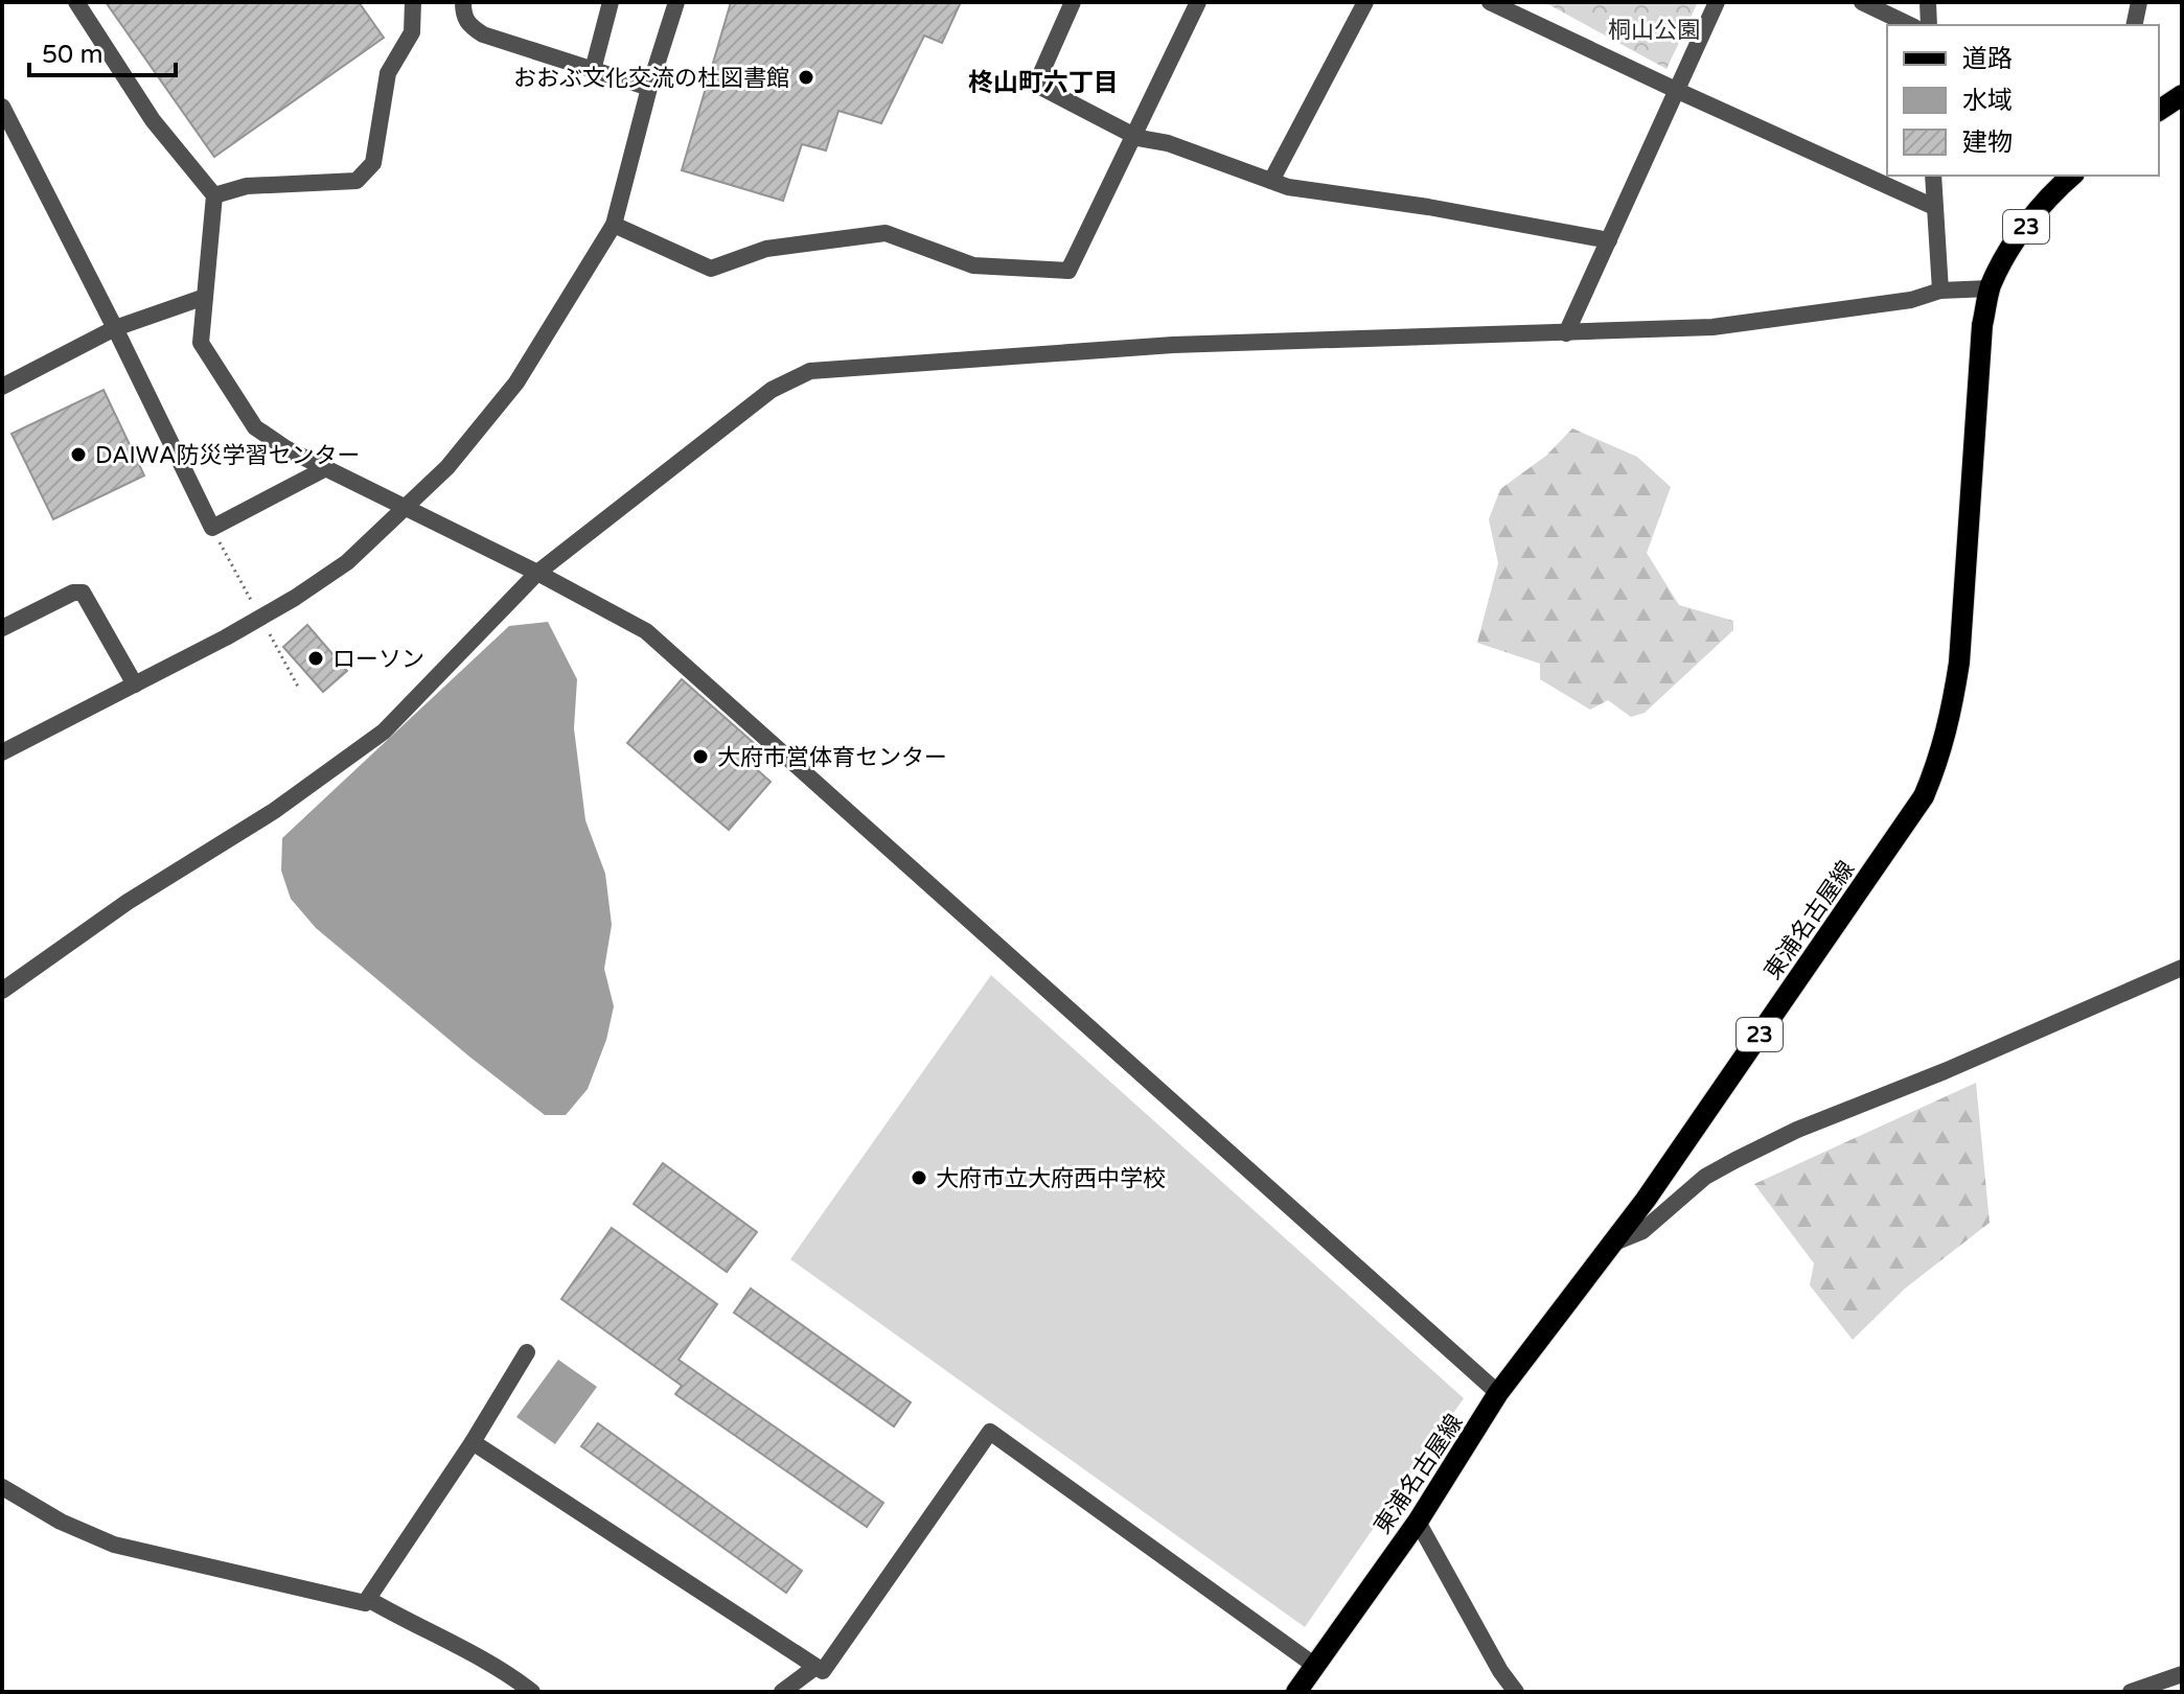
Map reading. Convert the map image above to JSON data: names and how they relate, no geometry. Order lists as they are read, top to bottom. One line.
{"streets":{"main road":["23","東浦名古屋線"]},"districts":["柊山町六丁目"],"parks":["桐山公園"],"places":["おおぶ文化交流の杜図書館","DAIWA防災学習センター","ローソン","大府市営体育センター","大府市立大府西中学校"],"legend":["道路","水域","建物"],"scale_bar":"50 m"}
